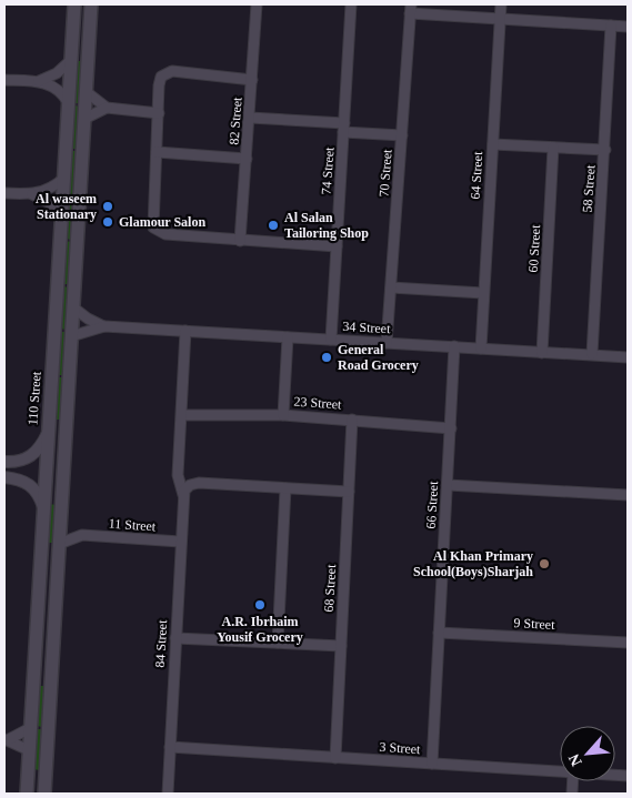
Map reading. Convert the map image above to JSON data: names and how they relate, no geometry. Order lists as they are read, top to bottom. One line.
{"streets":{"main road":["110 Street"],"street":["82 Street","74 Street","70 Street","64 Street","58 Street","60 Street","34 Street","23 Street","66 Street","11 Street","68 Street","9 Street","84 Street","3 Street"]},"crossings":[["74 Street","34 Street"],["70 Street","34 Street"],["64 Street","34 Street"],["58 Street","34 Street"],["60 Street","34 Street"],["34 Street","66 Street"],["34 Street","84 Street"],["23 Street","66 Street"],["23 Street","68 Street"],["23 Street","84 Street"],["66 Street","9 Street"],["66 Street","3 Street"],["11 Street","84 Street"],["68 Street","3 Street"],["84 Street","3 Street"]],"places":["Al waseem Stationary","Glamour Salon","Al Salan Tailoring Shop","General Road Grocery","Al Khan Primary School(Boys)Sharjah","A.R. Ibrhaim Yousif Grocery"],"north":"bottom left"}
